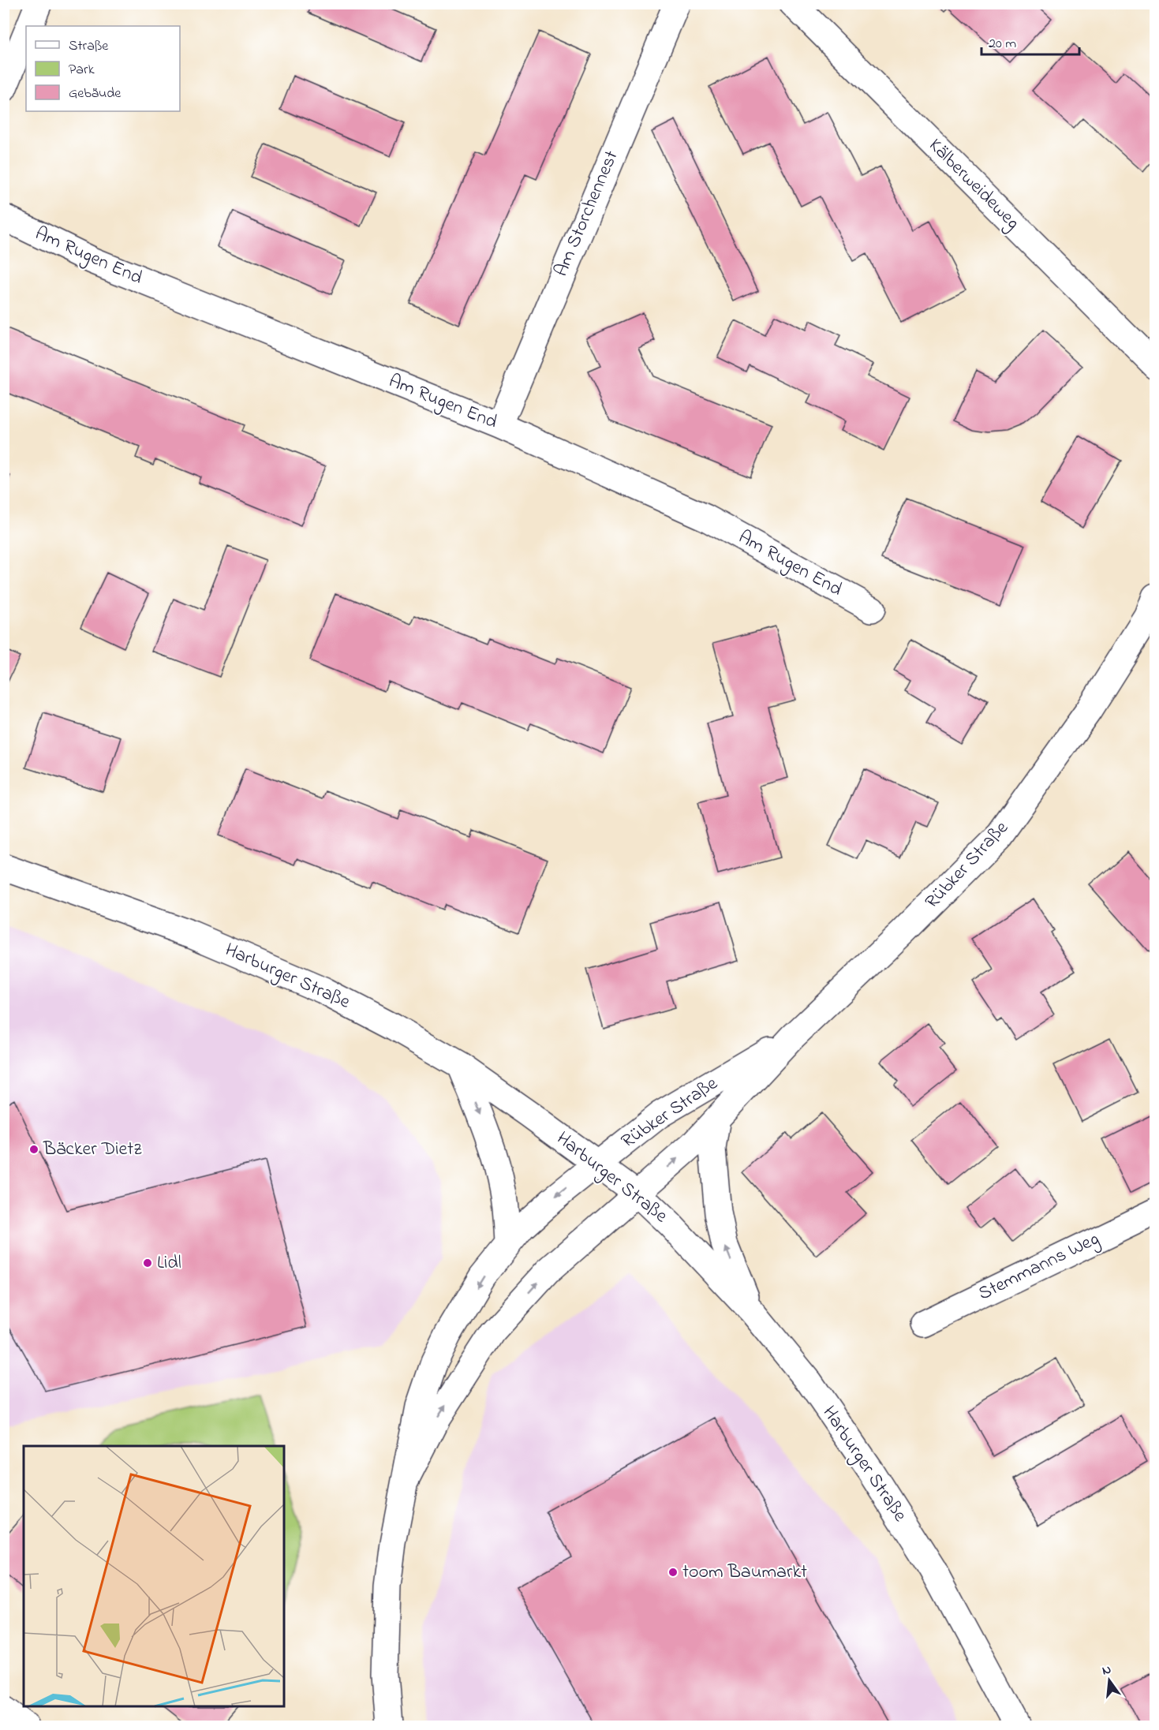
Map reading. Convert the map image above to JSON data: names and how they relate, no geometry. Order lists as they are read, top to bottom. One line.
{"streets":{"street":["Kälberweideweg","Am Storchennest","Am Rugen End","Rübker Straße","Harburger Straße","Stemmanns Weg"]},"crossings":[["Am Storchennest","Am Rugen End"],["Rübker Straße","Harburger Straße"]],"places":["Bäcker Dietz","Lidl","toom Baumarkt"],"legend":["Straße","Park","Gebäude"],"scale_bar":"20 m","north":"top"}
